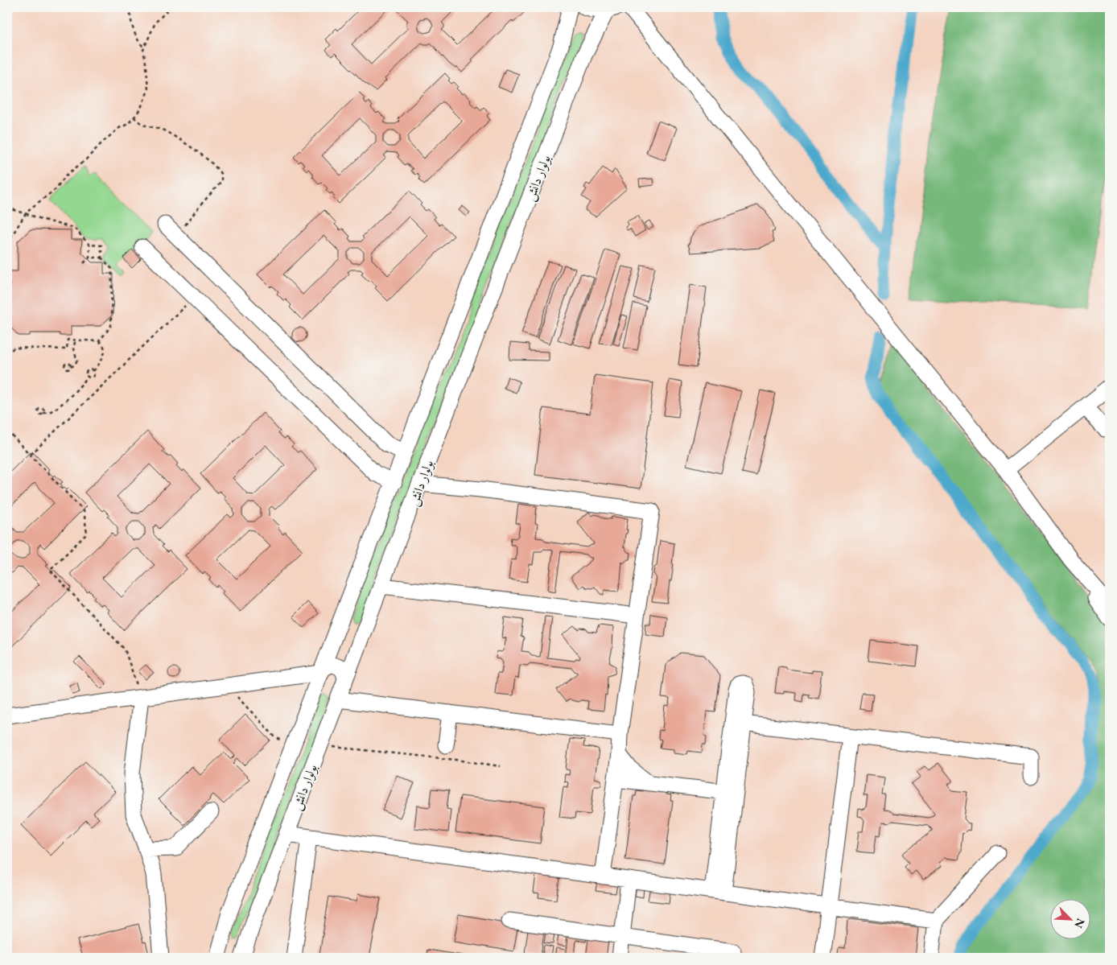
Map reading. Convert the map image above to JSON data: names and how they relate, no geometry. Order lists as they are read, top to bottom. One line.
{"streets":{"street":["بولوار دانش"]},"north":"bottom right"}
